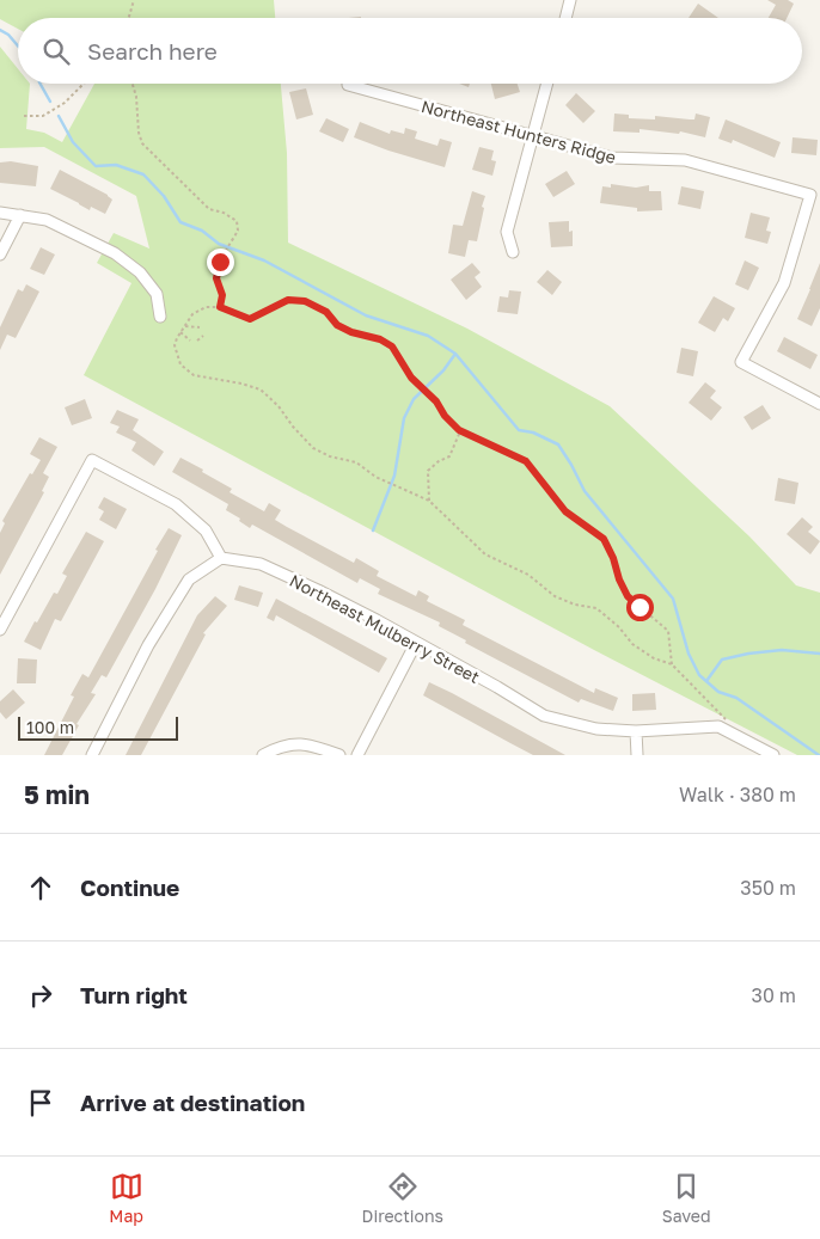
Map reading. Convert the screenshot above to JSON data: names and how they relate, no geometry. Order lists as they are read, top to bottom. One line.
{"streets":{"street":["Northeast Hunters Ridge","Northeast Mulberry Street"]},"scale_bar":"100 m","page":{"search":"Search here","scale":"100 m","heading":["5 min","Walk · 380 m"],"list":[["Continue","350 m"],["Turn right","30 m"],"Arrive at destination"],"nav":["Map","Directions","Saved"]}}
